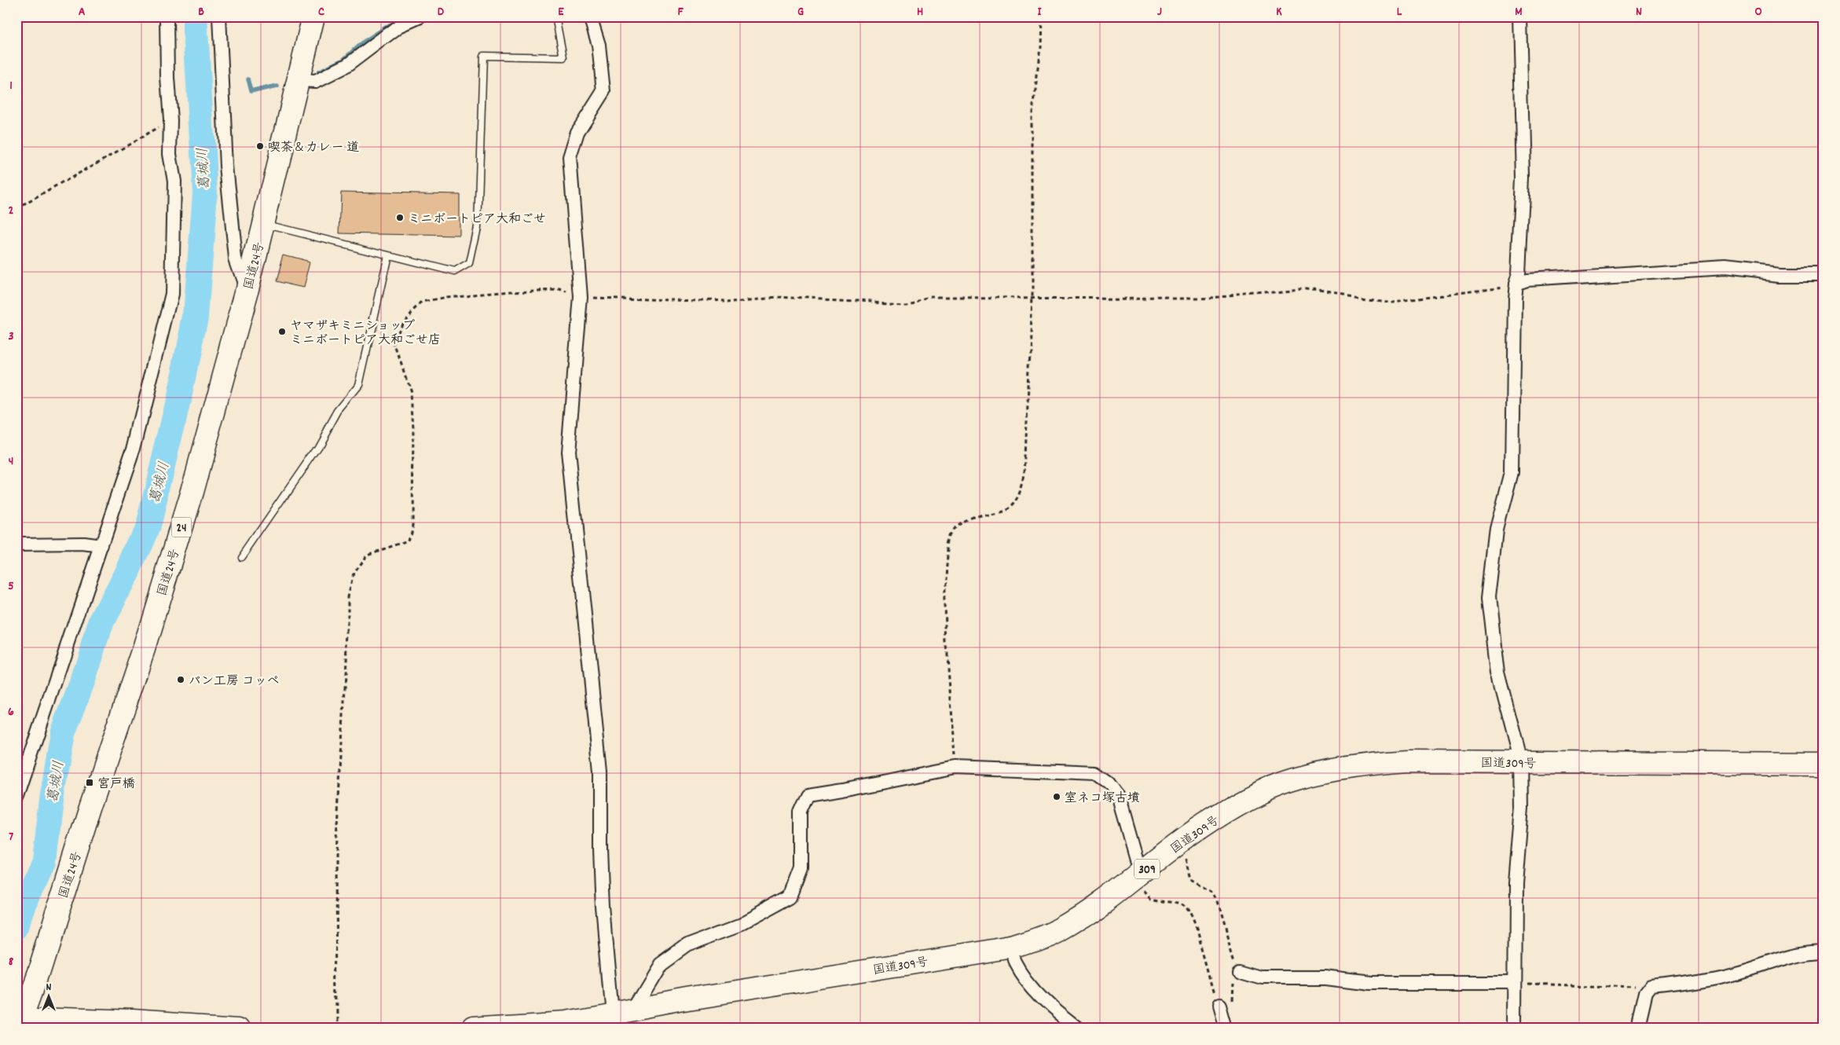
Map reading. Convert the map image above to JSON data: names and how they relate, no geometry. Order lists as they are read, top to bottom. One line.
{"streets":{"highway":["国道24号","24","国道309号","309"]},"water":["葛城川"],"places":{"other":["喫茶＆カレー 道","ミニボートピア大和ごせ","ヤマザキミニショップ ミニボートピア大和ごせ店","パン工房 コッペ","室ネコ塚古墳"],"transit":["宮戸橋"]},"north":"top","grid":{"columns":["A","B","C","D","E","F","G","H","I","J","K","L","M","N","O"],"rows":["1","2","3","4","5","6","7","8"]}}
